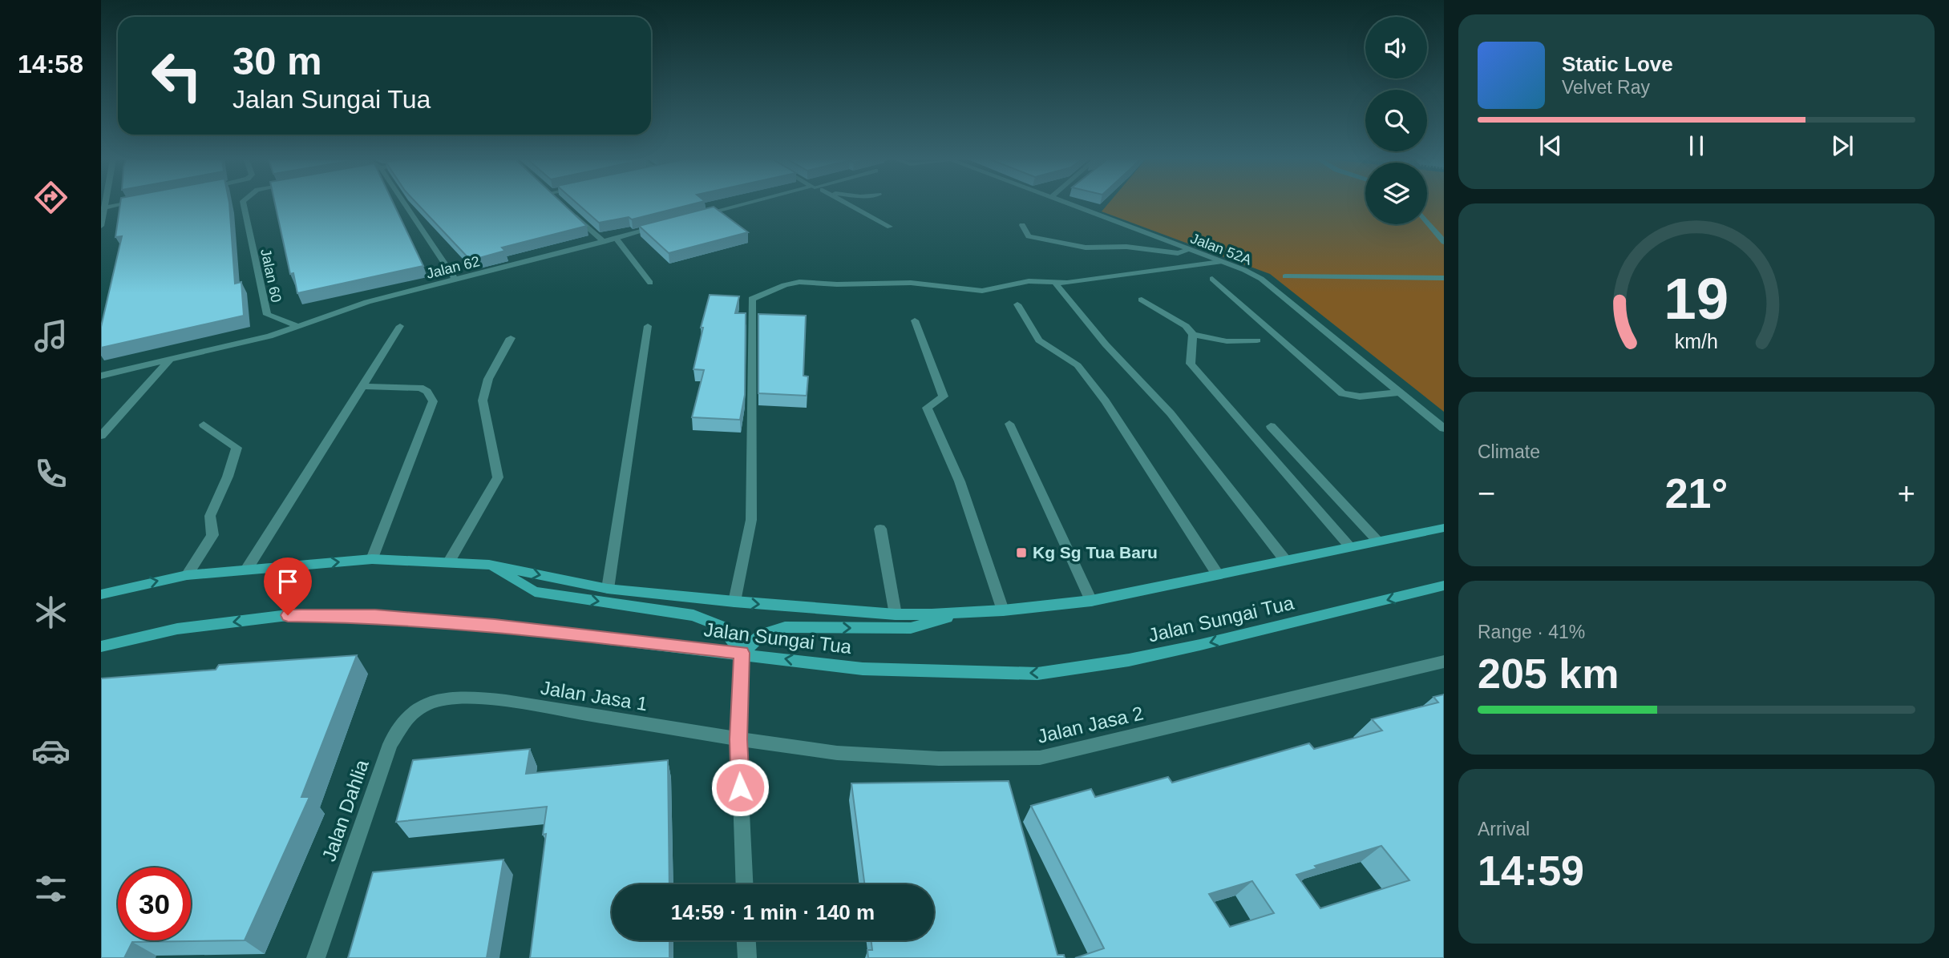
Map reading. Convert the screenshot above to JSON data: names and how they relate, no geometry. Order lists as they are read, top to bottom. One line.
{"streets":{"main road":["Jalan Sungai Tua"],"street":["Jalan 52A","Jalan 62","Jalan 60","Jalan Jasa 1","Jalan Jasa 2","Jalan Dahlia"]},"crossings":[["Jalan 62","Jalan 60"],["Jalan Jasa 1","Jalan Jasa 2"],["Jalan Jasa 1","Jalan Dahlia"]],"places":{"transit":["Kg Sg Tua Baru"]},"page":{"tabs":"14:58","turn":["30 m","Jalan Sungai Tua"],"song":["Static Love","Velvet Ray"],"tile":["Climate",["Range · 41%","205 km"],["Arrival","14:59"]],"heat":["−","21°","+"],"limit":"30","trip":"14:59 · 1 min · 140 m","gauge":["19","km/h"]}}
